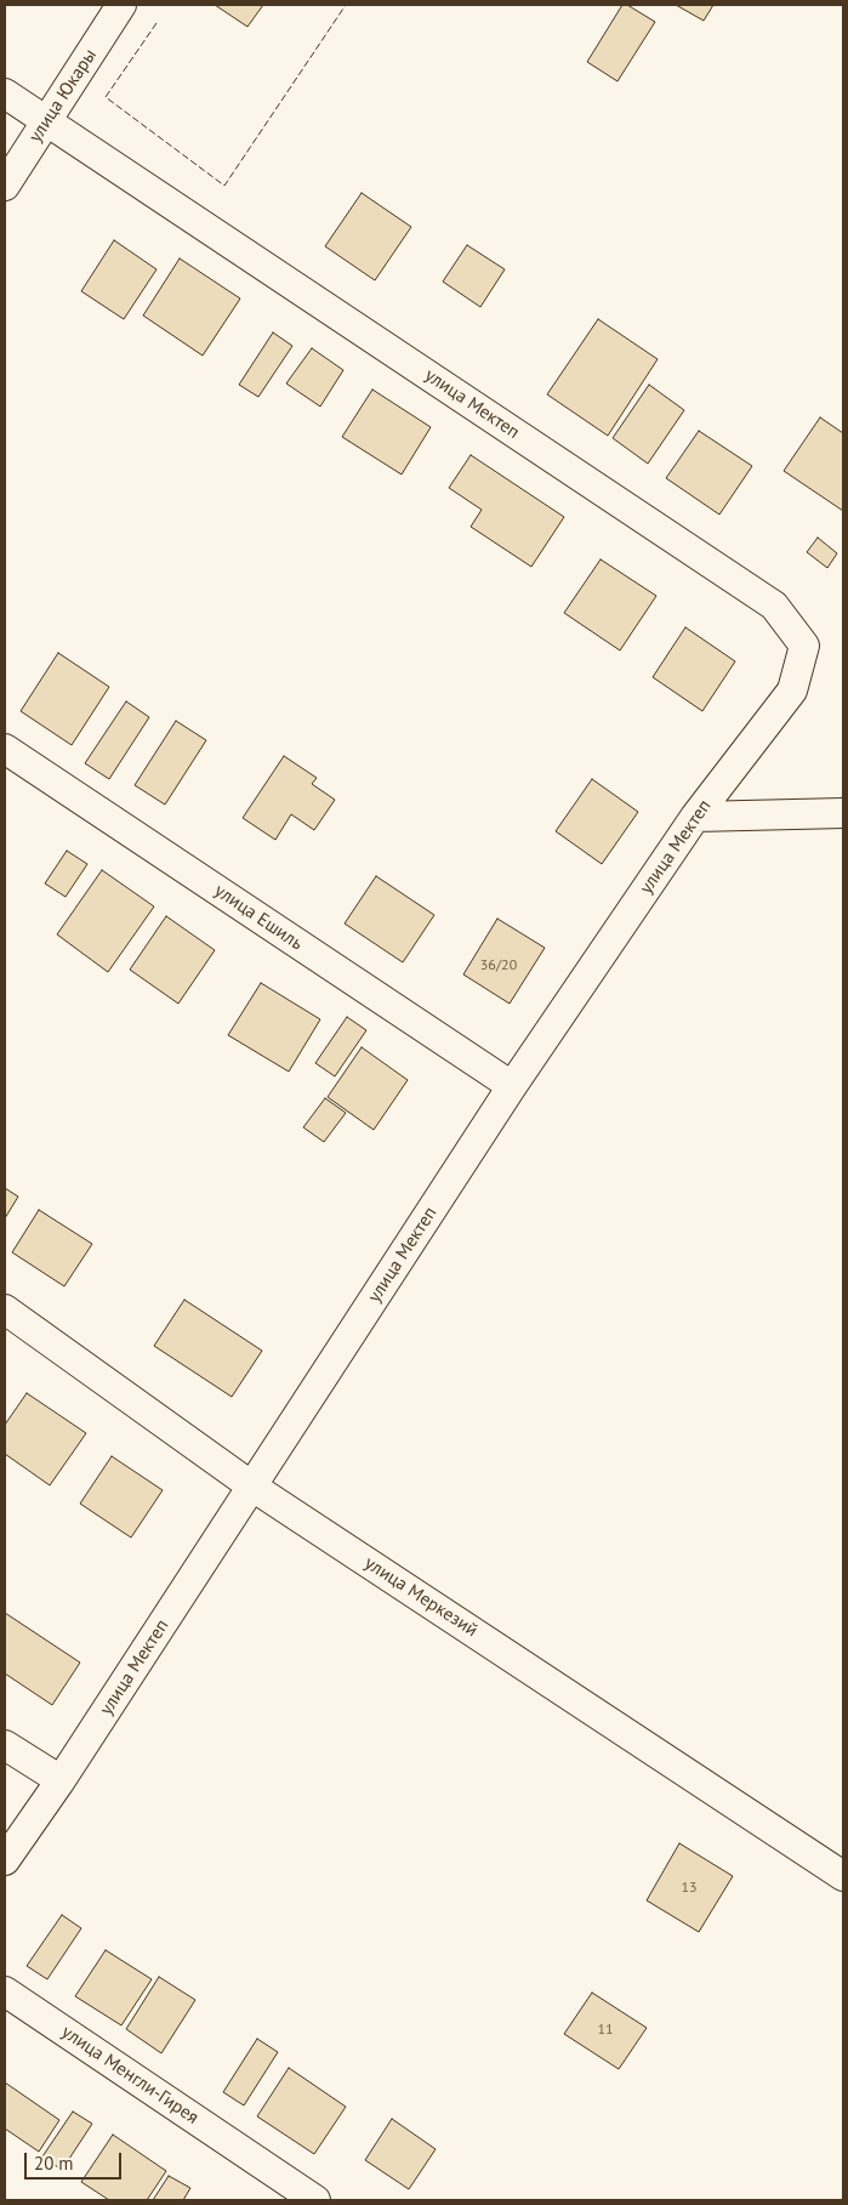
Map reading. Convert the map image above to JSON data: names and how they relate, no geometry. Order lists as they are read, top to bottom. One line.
{"streets":{"street":["улица Юкары","улица Мектеп","улица Ешиль","улица Меркезий","улица Менгли-Гирея"]},"crossings":[["улица Юкары","улица Мектеп"],["улица Мектеп","улица Ешиль"],["улица Мектеп","улица Меркезий"]],"house_numbers":["36/20","13","11"],"scale_bar":"20 m"}
